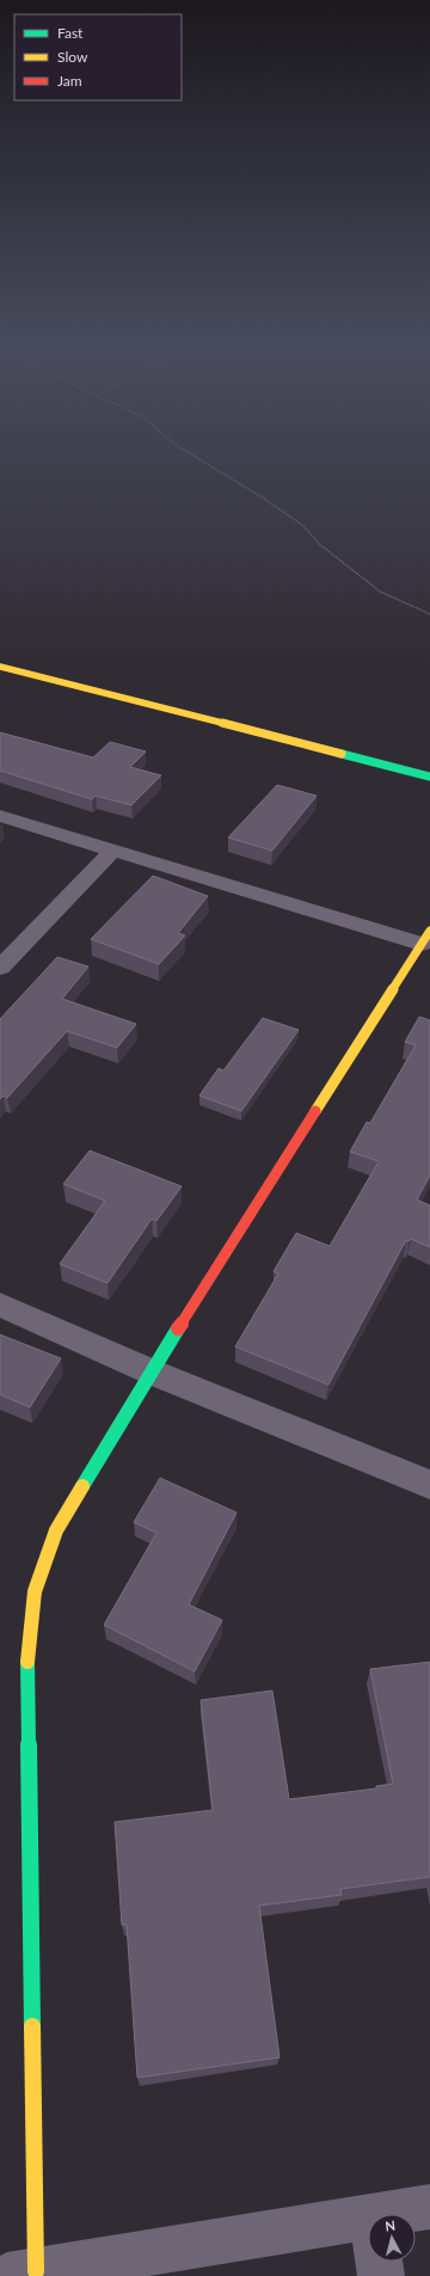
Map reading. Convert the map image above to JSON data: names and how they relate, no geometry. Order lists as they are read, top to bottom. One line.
{"legend":["Fast","Slow","Jam"],"north":"top"}
